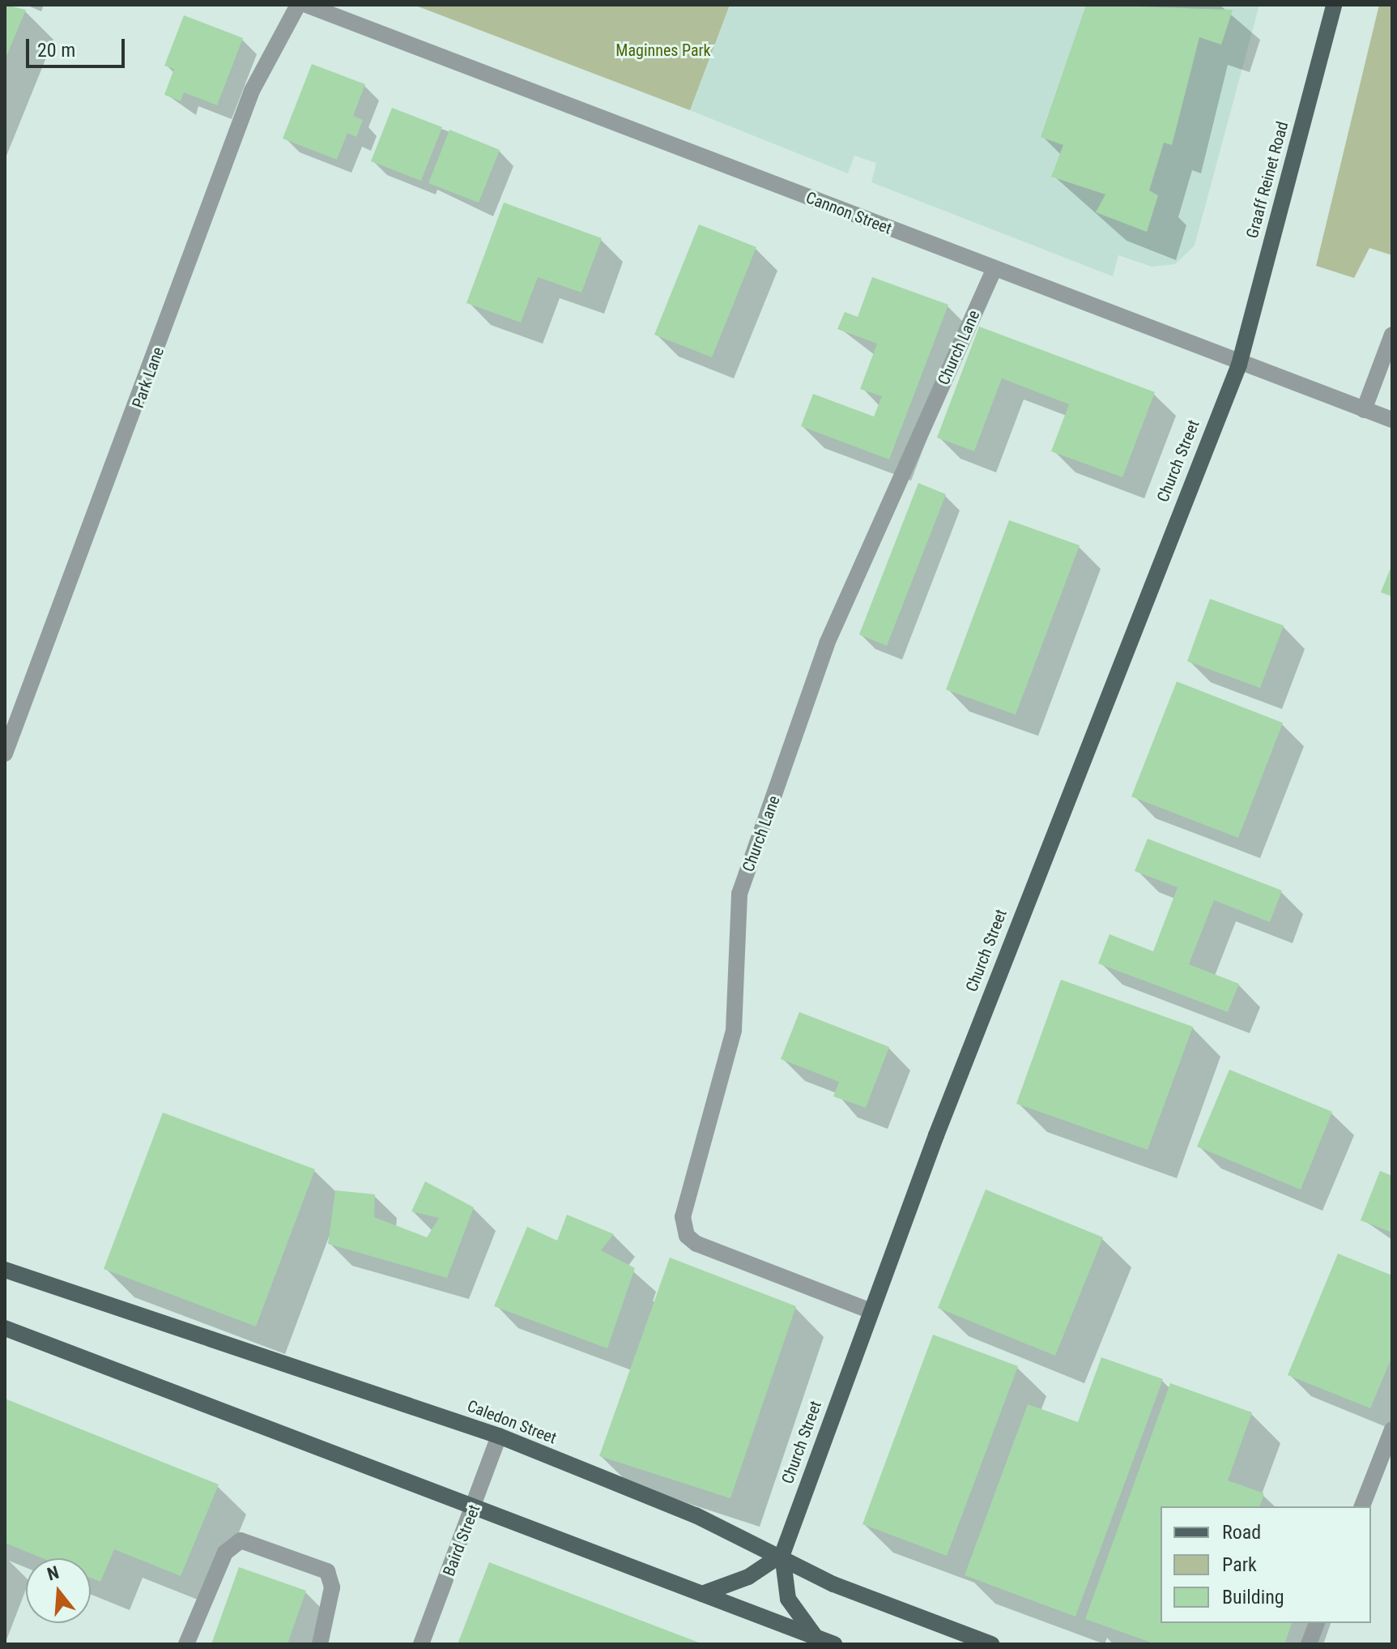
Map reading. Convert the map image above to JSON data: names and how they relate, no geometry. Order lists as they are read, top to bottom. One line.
{"streets":{"main road":["Graaff Reinet Road","Church Street","Caledon Street"],"street":["Cannon Street","Church Lane","Park Lane","Baird Street"]},"crossings":[["Graaff Reinet Road","Cannon Street"],["Graaff Reinet Road","Church Street"],["Cannon Street","Church Lane"],["Cannon Street","Church Street"],["Church Lane","Church Street"],["Church Street","Caledon Street"],["Caledon Street","Baird Street"]],"parks":["Maginnes Park"],"legend":["Road","Park","Building"],"scale_bar":"20 m","north":"top"}
